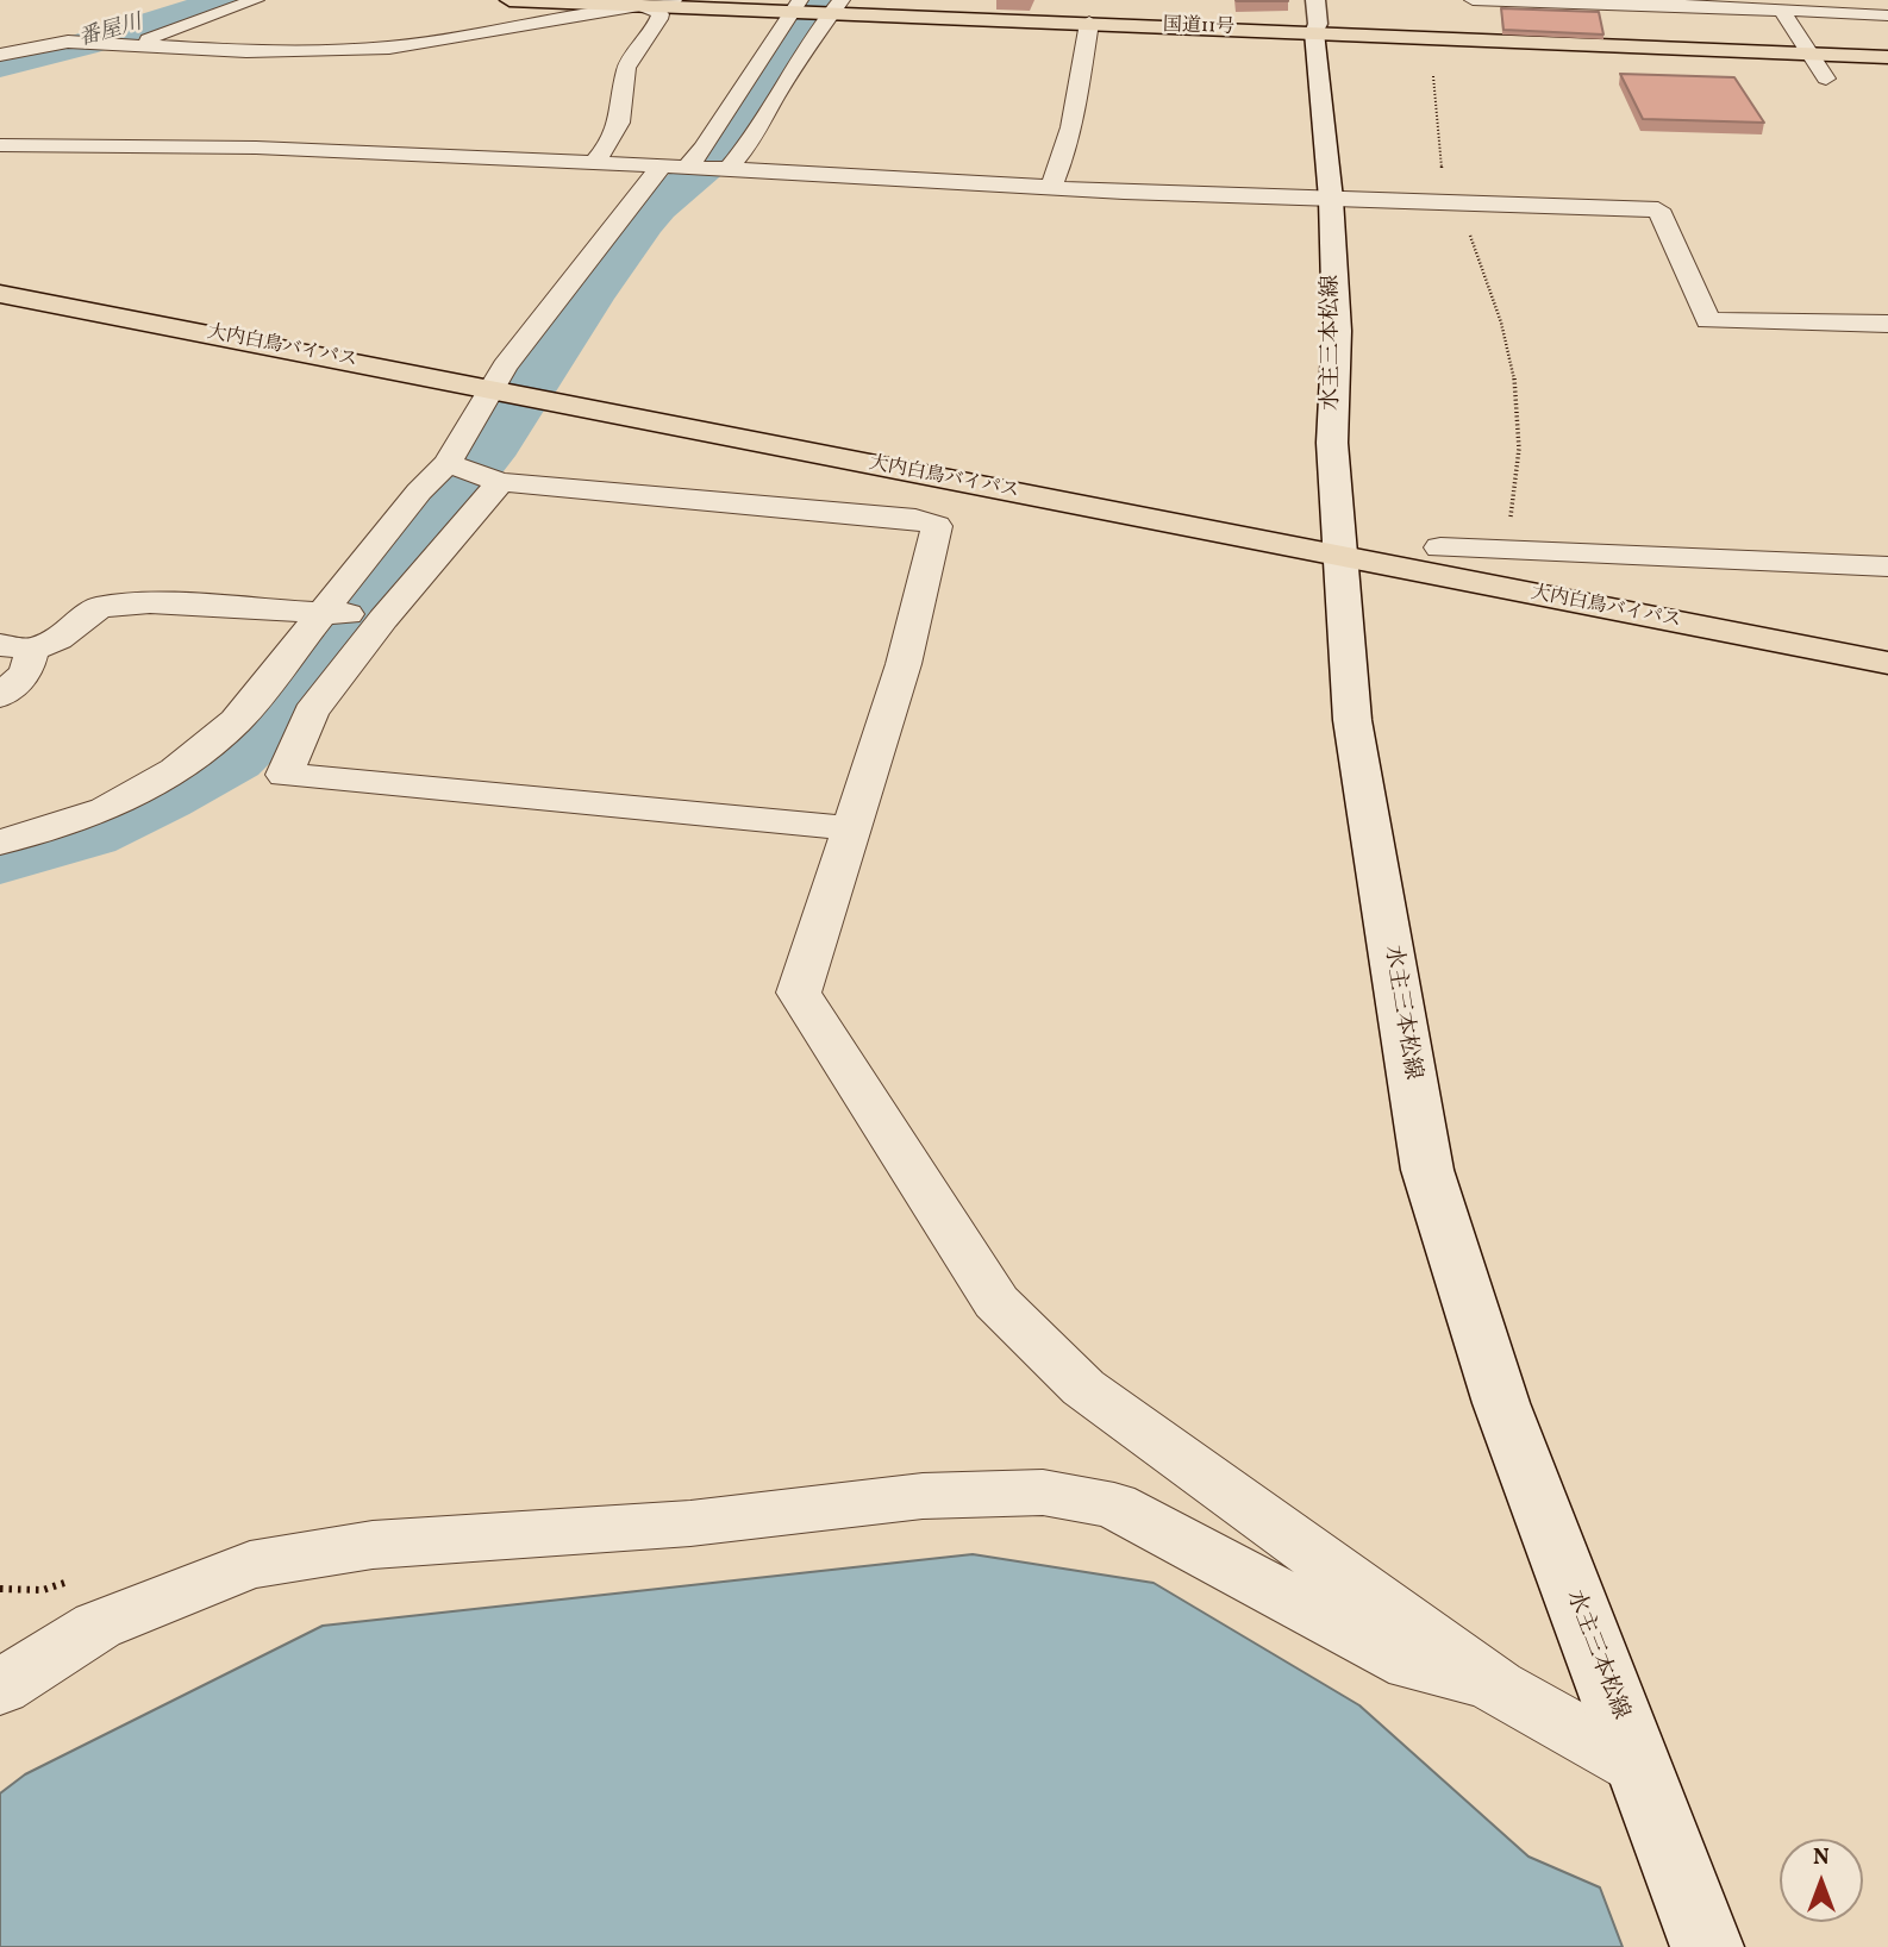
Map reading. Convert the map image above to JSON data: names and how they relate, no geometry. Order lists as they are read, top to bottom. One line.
{"streets":{"highway":["国道11号","大内白鳥バイパス"],"main road":["水主三本松線"]},"crossings":[["国道11号","水主三本松線"],["水主三本松線","大内白鳥バイパス"]],"water":["番屋川"],"north":"top"}
